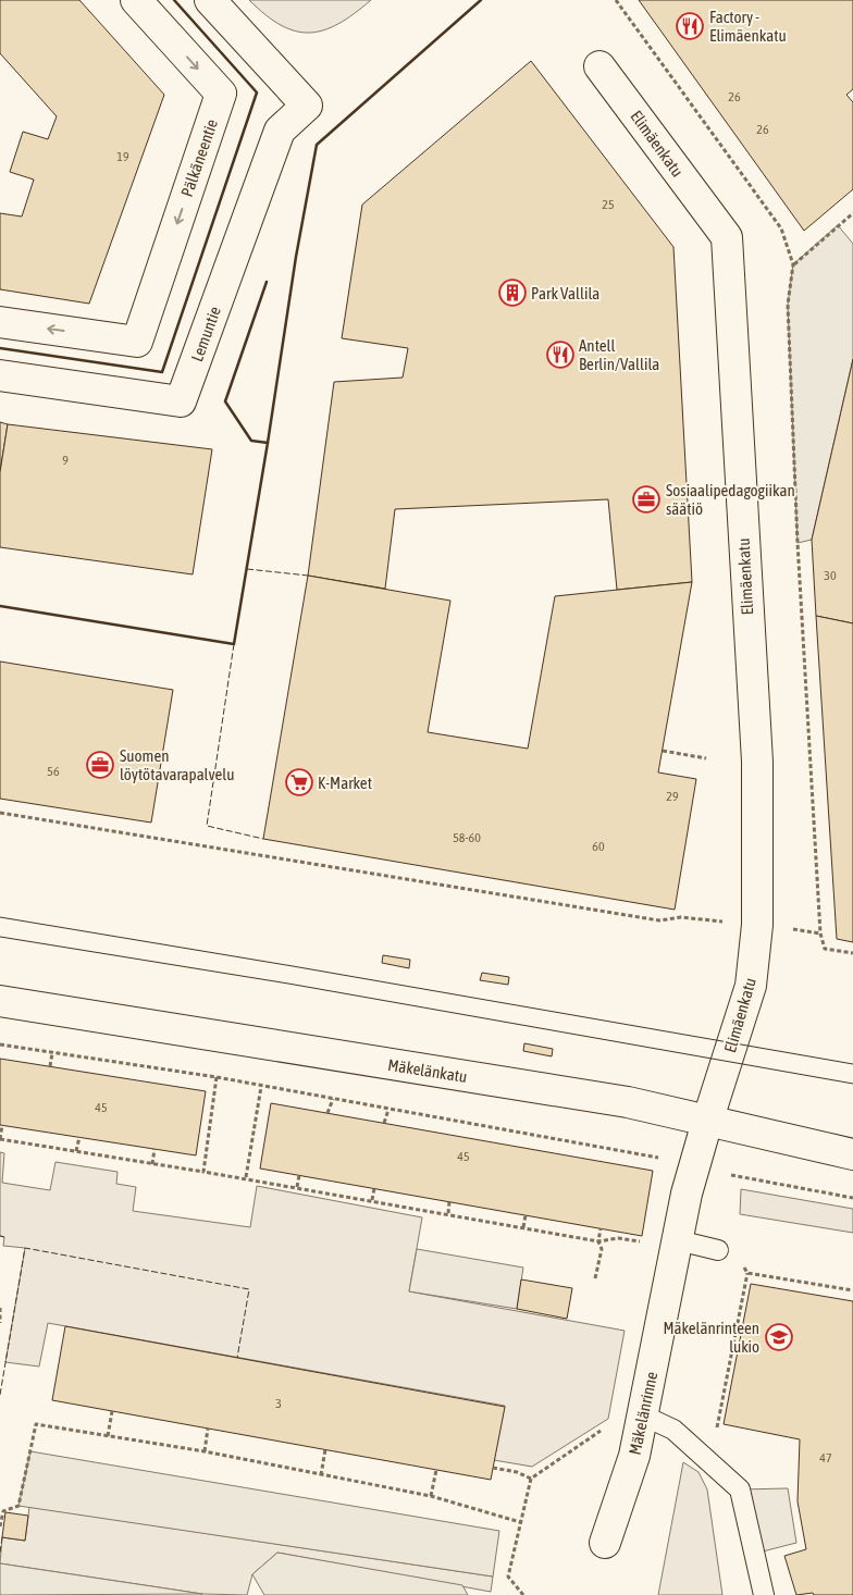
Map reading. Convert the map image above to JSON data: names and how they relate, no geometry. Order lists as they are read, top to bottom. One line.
{"streets":{"street":["Elimäenkatu","Pälkäneentie","Lemuntie","Mäkelänkatu","Mäkelänrinne"]},"crossings":[["Elimäenkatu","Mäkelänkatu"],["Elimäenkatu","Mäkelänrinne"],["Mäkelänkatu","Mäkelänrinne"]],"places":{"restaurant":["Factory - Elimäenkatu","Antell Berlin/Vallila"],"building":["Park Vallila"],"office":["Sosiaalipedagogiikan säätiö","Suomen löytötavarapalvelu"],"supermarket":["K-Market"],"school or university":["Mäkelänrinteen lukio"]},"house_numbers":["26","26","19","25","9","30","56","29","58-60","60","45","45","3","47"]}
